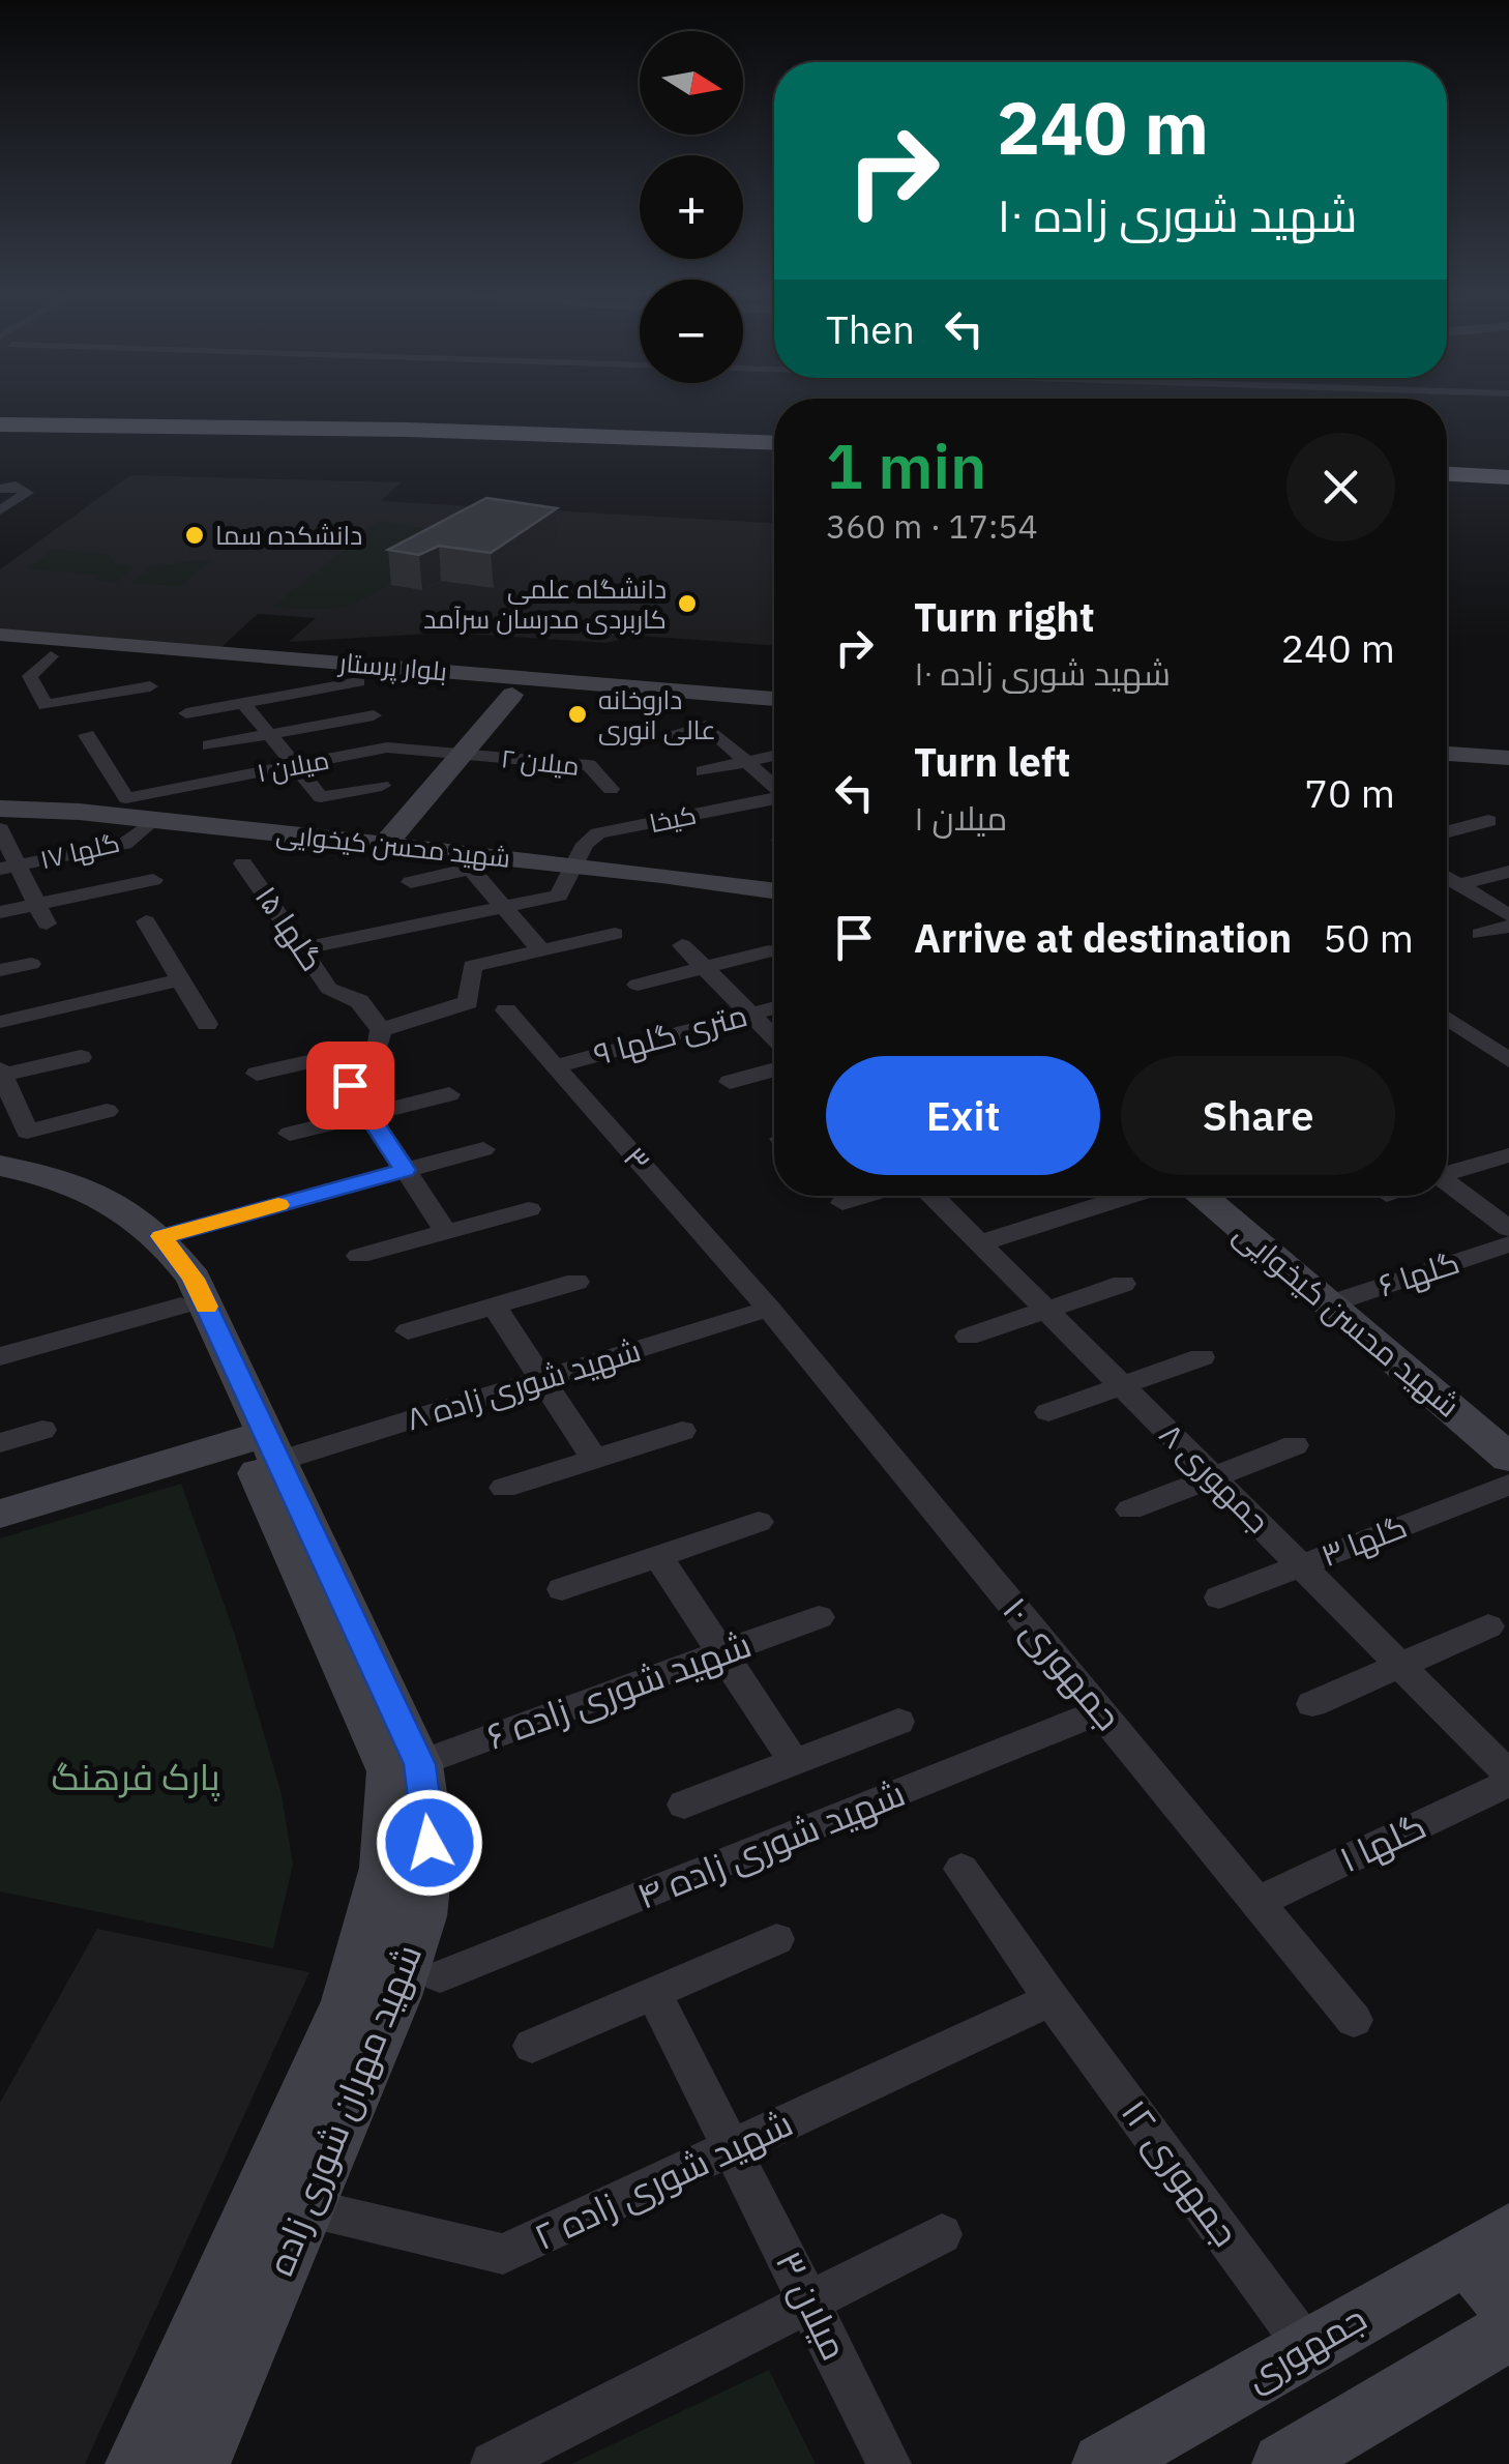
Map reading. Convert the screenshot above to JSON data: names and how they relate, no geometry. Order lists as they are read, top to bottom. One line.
{"streets":{"street":["بلوار پرستار","میلان ۲","میلان ۱","کیخا","شهید محسن کیخوایی","گلها ۱۷","گلها ۱۵","۹ متری گلها","۳","گلها ۶","شهید شوری زاده ۸","جمهوری ۸","گلها ۳","جمهوری ۱۰","شهید شوری زاده ۶","گلها ۱","شهید شوری زاده ۴","شهید مهران شوری زاده","جمهوری ۱۲","شهید شوری زاده ۲","میلان ۳","جمهوری"]},"crossings":[["میلان ۲","میلان ۱"],["کیخا","شهید محسن کیخوایی"],["شهید محسن کیخوایی","گلها ۱۷"],["شهید محسن کیخوایی","گلها ۶"],["۹ متری گلها","۳"],["۳","شهید شوری زاده ۸"],["۳","جمهوری ۱۰"],["شهید شوری زاده ۸","جمهوری ۱۰"],["شهید شوری زاده ۸","شهید مهران شوری زاده"],["جمهوری ۸","گلها ۳"],["جمهوری ۱۰","گلها ۱"],["جمهوری ۱۰","شهید شوری زاده ۴"],["شهید شوری زاده ۶","شهید مهران شوری زاده"],["شهید مهران شوری زاده","شهید شوری زاده ۲"],["جمهوری ۱۲","شهید شوری زاده ۲"],["جمهوری ۱۲","جمهوری"],["شهید شوری زاده ۲","میلان ۳"]],"parks":["پارک فرهنگ"],"places":["دانشکده سما","دانشگاه علمی کاربردی مدرسان سرآمد","داروخانه عالی انوری"],"north":"right","page":{"map_buttons":["+","−"],"turn":["240 m","شهید شوری زاده ۱۰"],"then":"Then","heading":["1 min","360 m · 17:54"],"list":[{"name":"Turn right","note":"شهید شوری زاده ۱۰","value":"240 m"},{"name":"Turn left","note":"میلان ۱","value":"70 m"},{"name":"Arrive at destination","value":"50 m"}],"buttons":["Exit","Share"]}}
